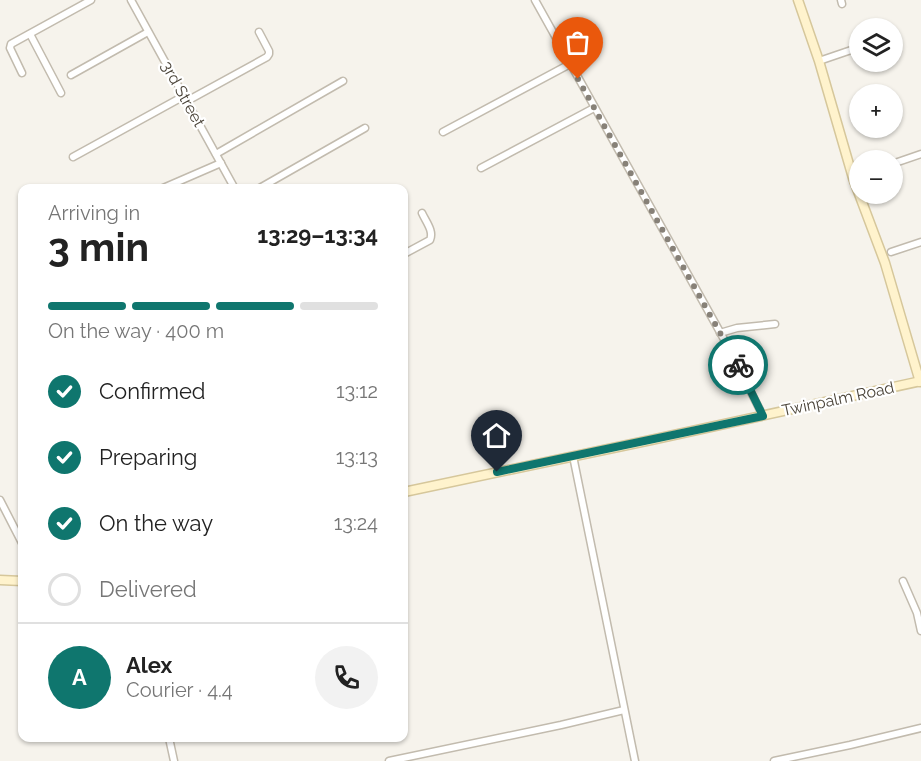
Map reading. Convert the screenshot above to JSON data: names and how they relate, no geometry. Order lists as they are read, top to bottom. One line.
{"streets":{"main road":["Twinpalm Road"],"street":["3rd Street"]},"page":{"map_buttons":["+","−"],"heading":["3 min","Arriving in","13:29–13:34"],"panel":["Alex","Courier · 4.4"],"bar":"On the way · 400 m","list":[["Confirmed","13:12"],["Preparing","13:13"],["On the way","13:24"],"Delivered"],"round":"A"}}
